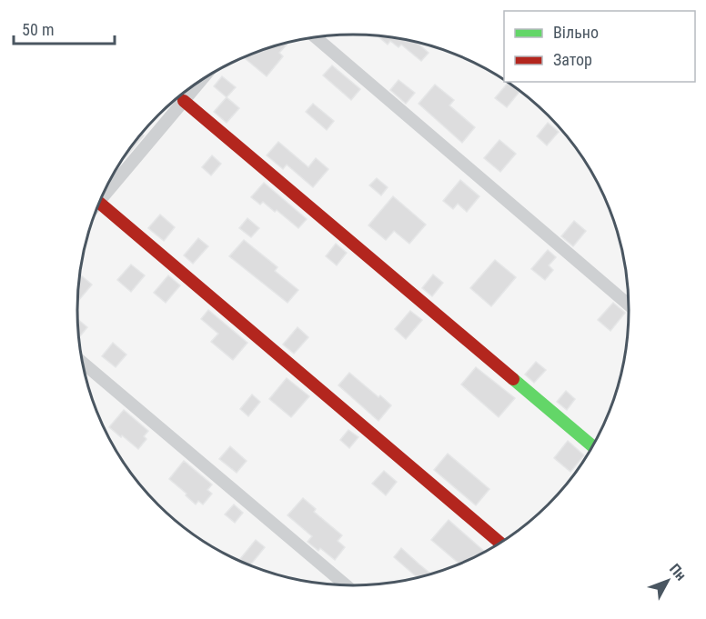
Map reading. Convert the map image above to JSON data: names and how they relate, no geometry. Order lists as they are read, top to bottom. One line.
{"legend":["Вільно","Затор"],"scale_bar":"50 m","north":"top right"}
